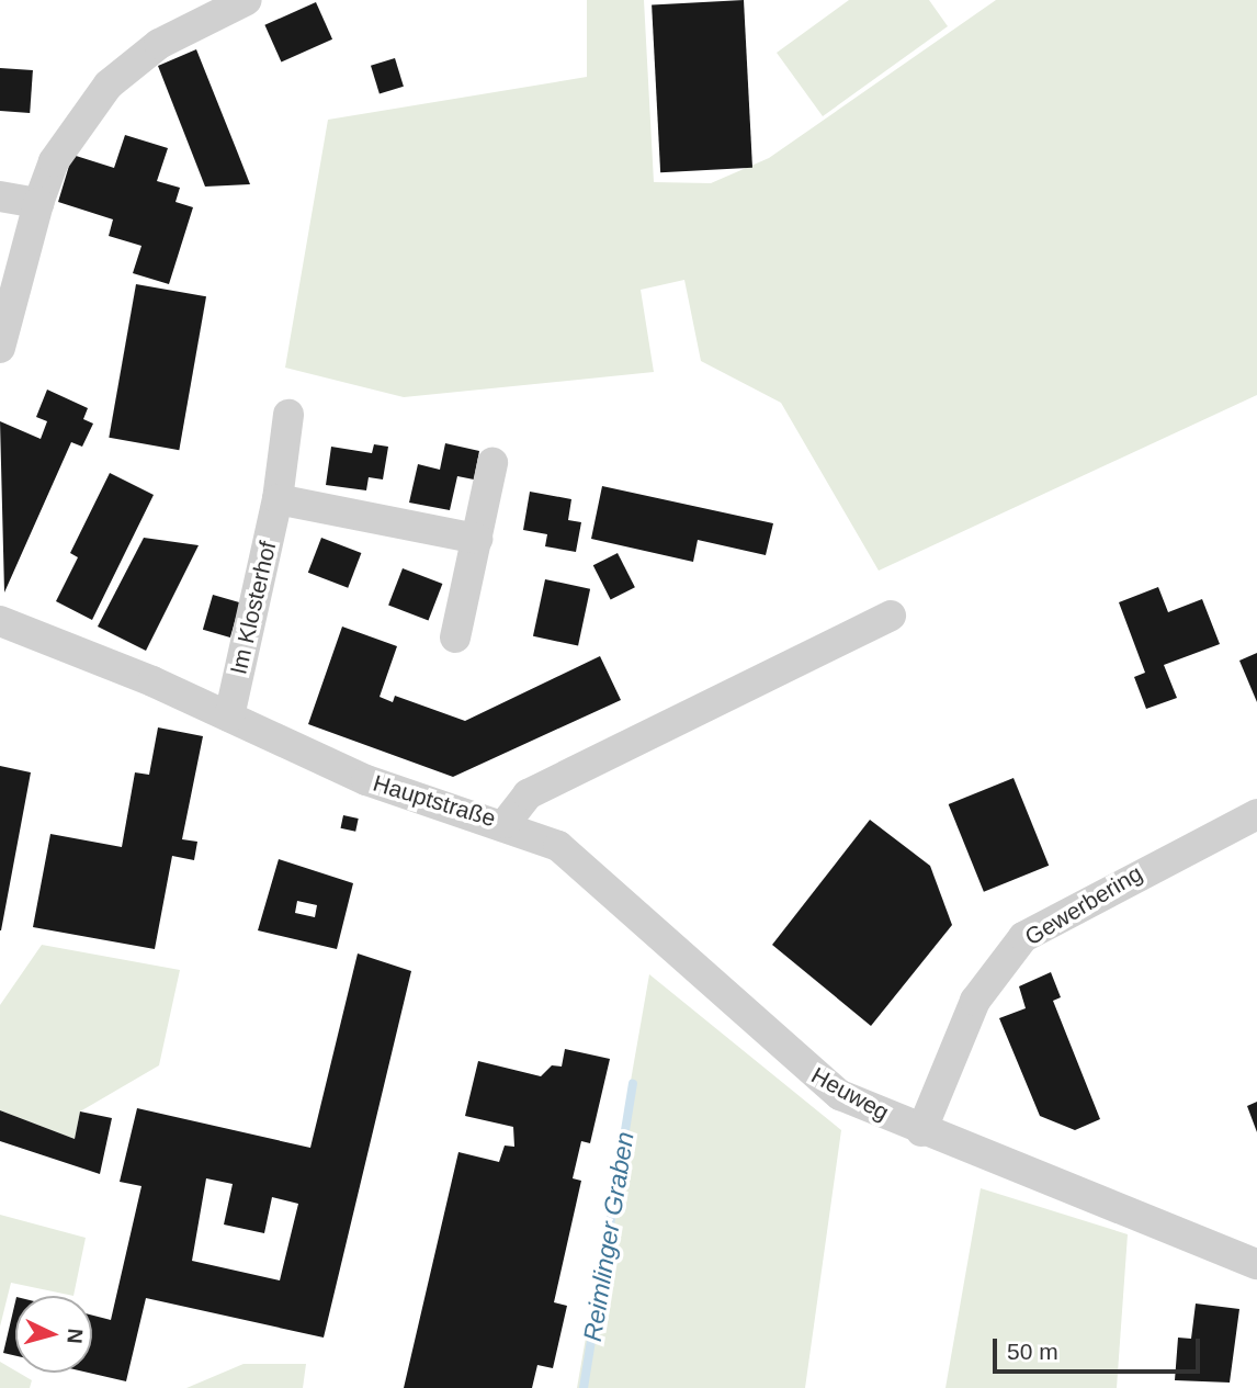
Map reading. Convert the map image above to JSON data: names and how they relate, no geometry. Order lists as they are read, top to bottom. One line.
{"streets":{"street":["Im Klosterhof","Hauptstraße","Gewerbering","Heuweg"]},"crossings":[["Im Klosterhof","Hauptstraße"],["Hauptstraße","Heuweg"],["Gewerbering","Heuweg"]],"water":["Reimlinger Graben"],"scale_bar":"50 m","north":"right"}
